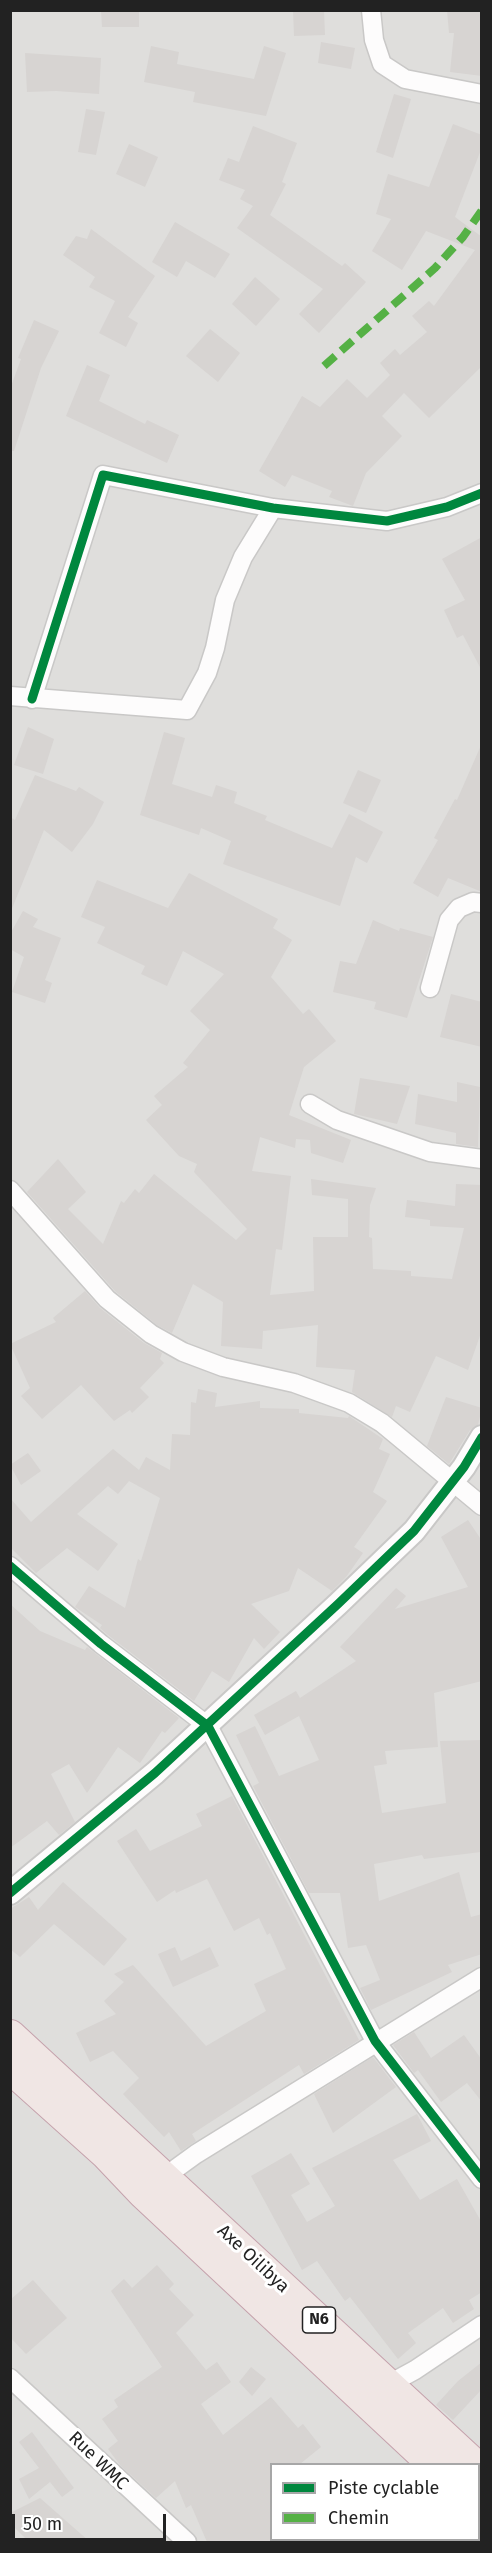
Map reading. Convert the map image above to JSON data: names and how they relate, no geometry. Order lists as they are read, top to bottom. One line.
{"streets":{"highway":["Axe Oilibya","N6"],"street":["Rue WMC"]},"crossings":[["Axe Oilibya","N6"]],"legend":["Piste cyclable","Chemin"],"scale_bar":"50 m"}
